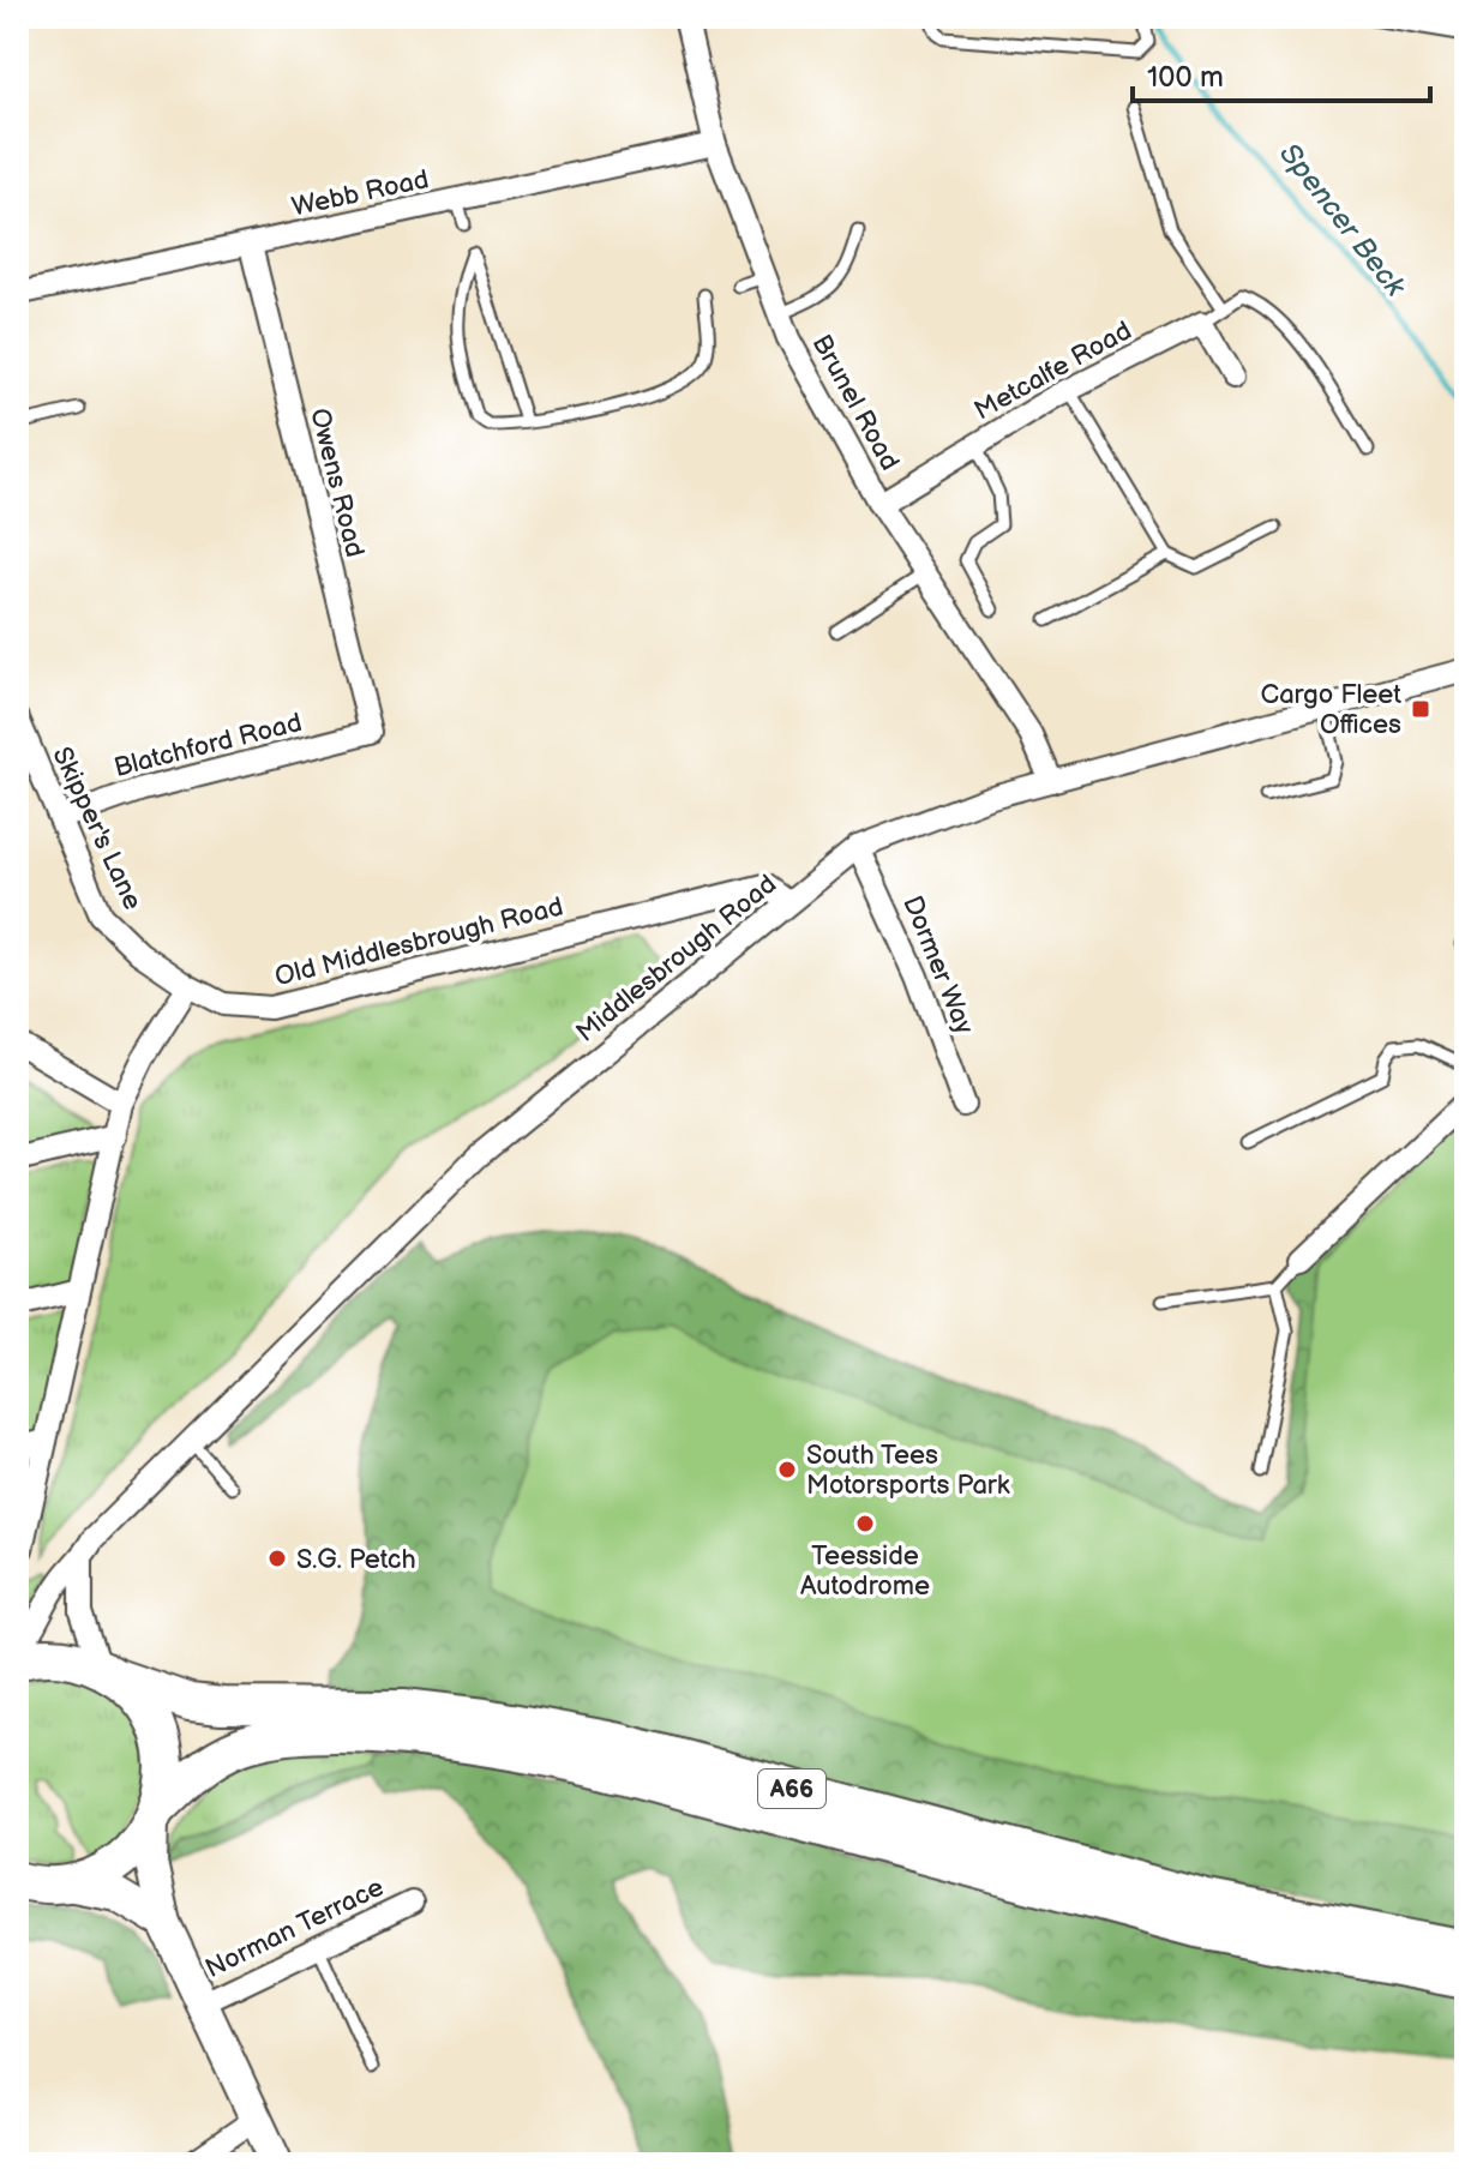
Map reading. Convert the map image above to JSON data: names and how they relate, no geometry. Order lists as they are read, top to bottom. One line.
{"streets":{"highway":["A66"],"street":["Webb Road","Metcalfe Road","Brunel Road","Owens Road","Blatchford Road","Skipper's Lane","Old Middlesbrough Road","Middlesbrough Road","Dormer Way","Norman Terrace"]},"crossings":[["Webb Road","Brunel Road"],["Webb Road","Owens Road"],["Metcalfe Road","Brunel Road"],["Brunel Road","Middlesbrough Road"],["Owens Road","Blatchford Road"],["Blatchford Road","Skipper's Lane"],["Skipper's Lane","Old Middlesbrough Road"],["Old Middlesbrough Road","Middlesbrough Road"],["Middlesbrough Road","Dormer Way"]],"water":["Spencer Beck"],"places":{"transit":["Cargo Fleet Offices"],"other":["South Tees Motorsports Park","Teesside Autodrome","S.G. Petch"]},"scale_bar":"100 m"}
